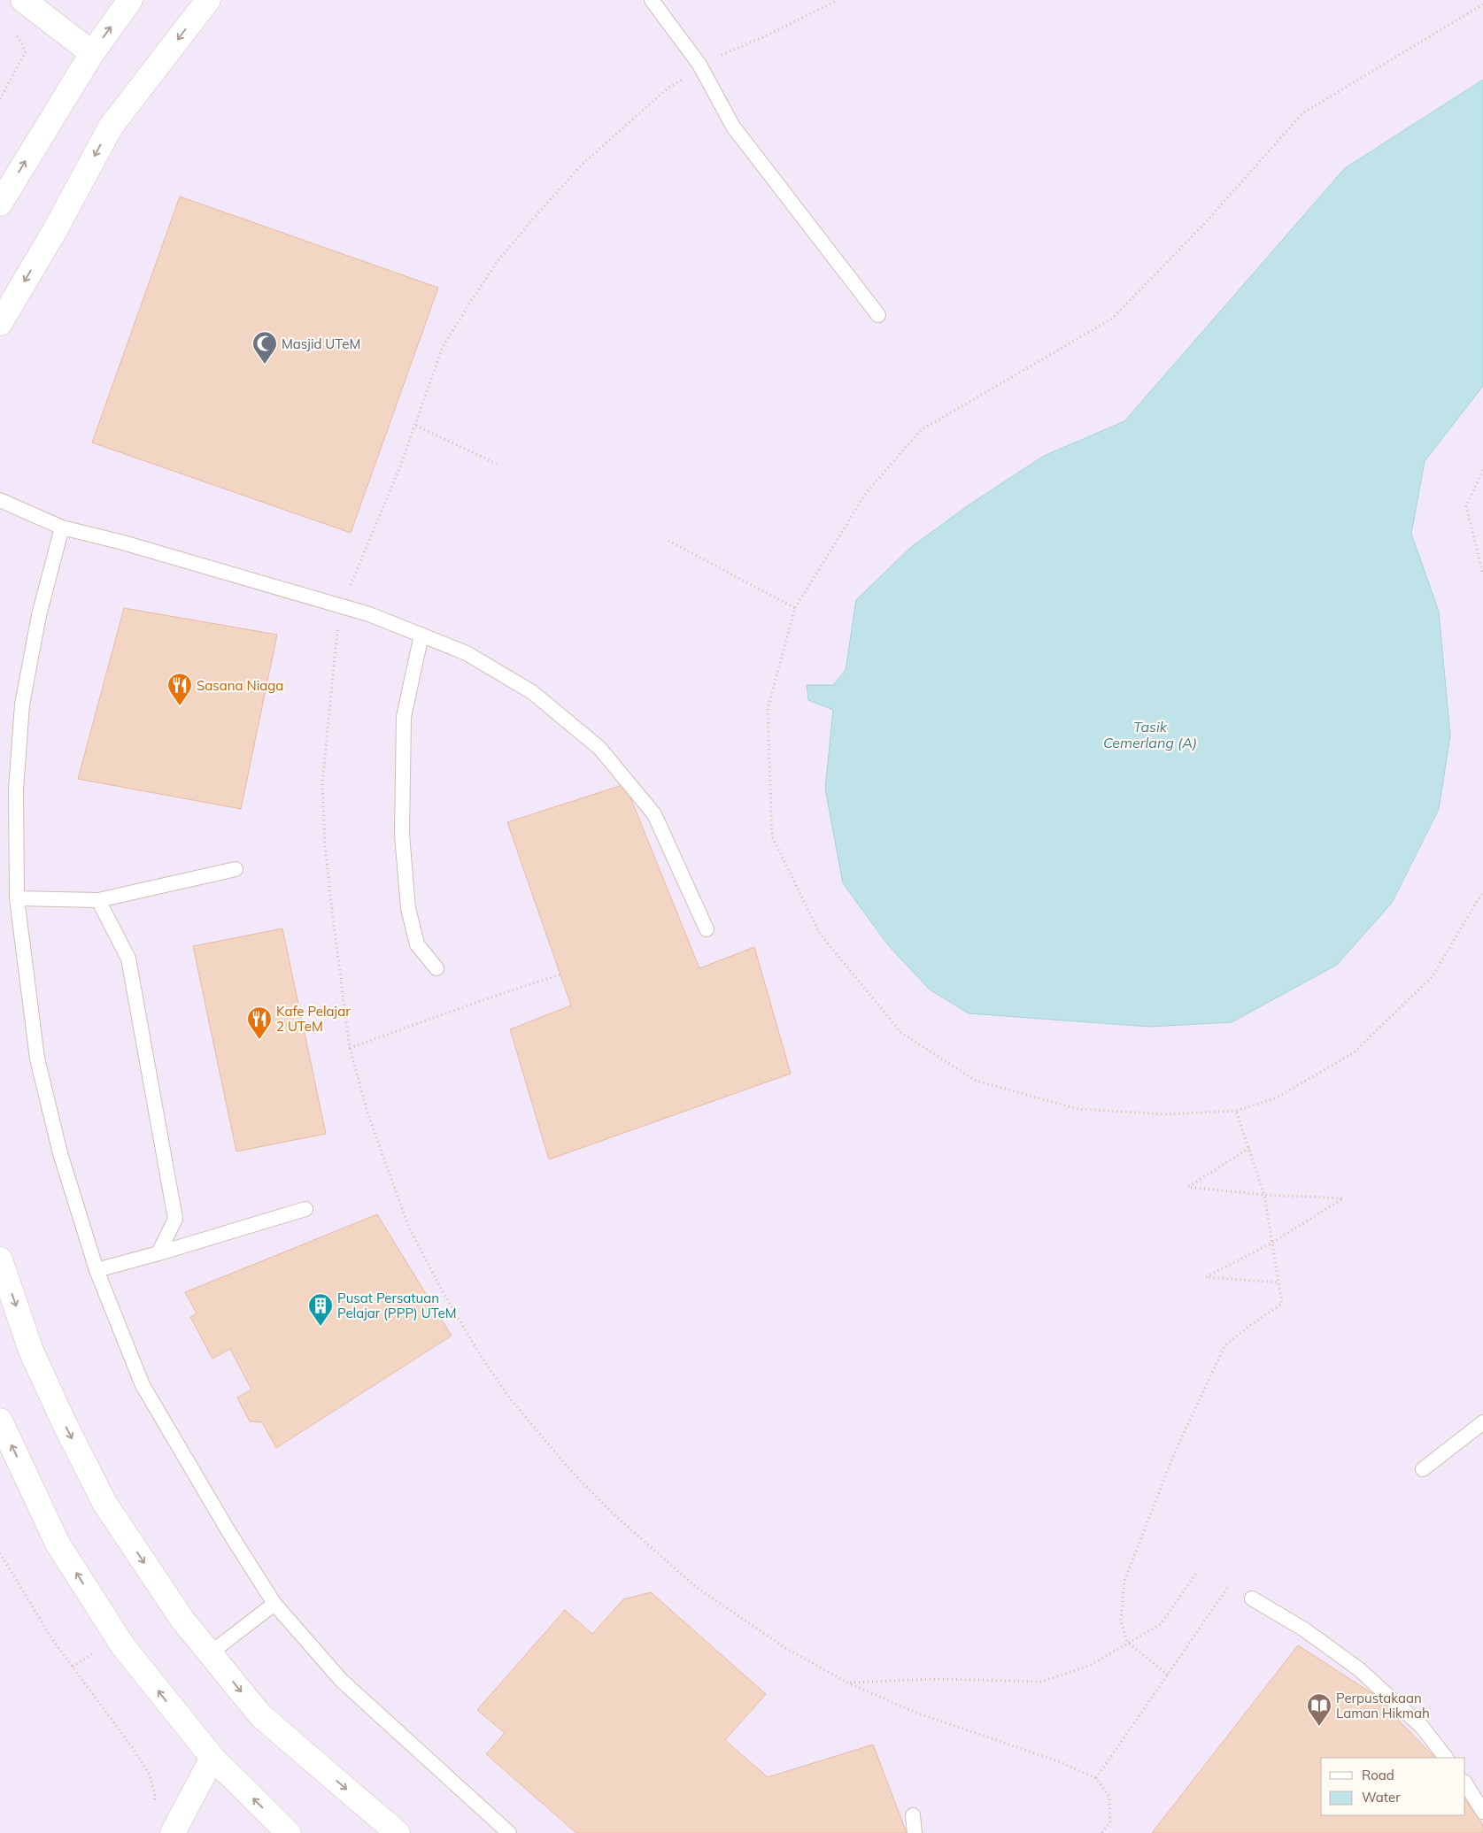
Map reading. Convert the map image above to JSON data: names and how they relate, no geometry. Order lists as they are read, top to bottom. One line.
{"water":["Tasik Cemerlang (A)"],"places":{"mosque":["Masjid UTeM"],"restaurant":["Sasana Niaga","Kafe Pelajar 2 UTeM"],"building":["Pusat Persatuan Pelajar (PPP) UTeM"],"library":["Perpustakaan Laman Hikmah"]},"legend":["Road","Water"]}
